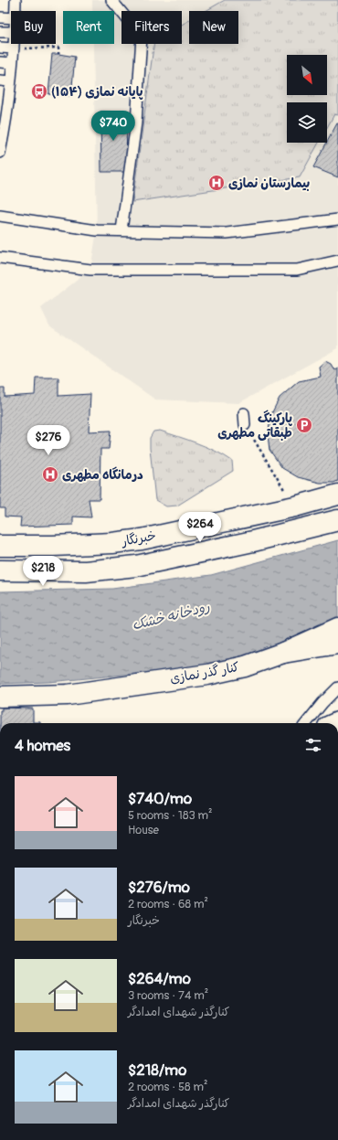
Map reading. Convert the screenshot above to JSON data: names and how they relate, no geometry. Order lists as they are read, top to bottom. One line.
{"streets":{"main road":["خبرنگار","کنار گذر نمازی"]},"water":["رودخانه خشک"],"places":{"bus stop":["پایانه نمازی (۱۵۴)"],"hospital":["بیمارستان نمازی","درمانگاه مطهری"],"parking":["پارکینگ طبقاتی مطهری"]},"north":"bottom right","page":{"chip":["Buy","Rent","Filters","New"],"price":["$740","$276","$264","$218"],"heading":"4 homes","list":[{"name":"$740/mo","note":"5 rooms · 183 m² · House"},{"name":"$276/mo","note":"2 rooms · 68 m² · خبرنگار"},{"name":"$264/mo","note":"3 rooms · 74 m² · کنارگذر شهدای امدادگر"},{"name":"$218/mo","note":"2 rooms · 58 m² · کنارگذر شهدای امدادگر"}]}}
